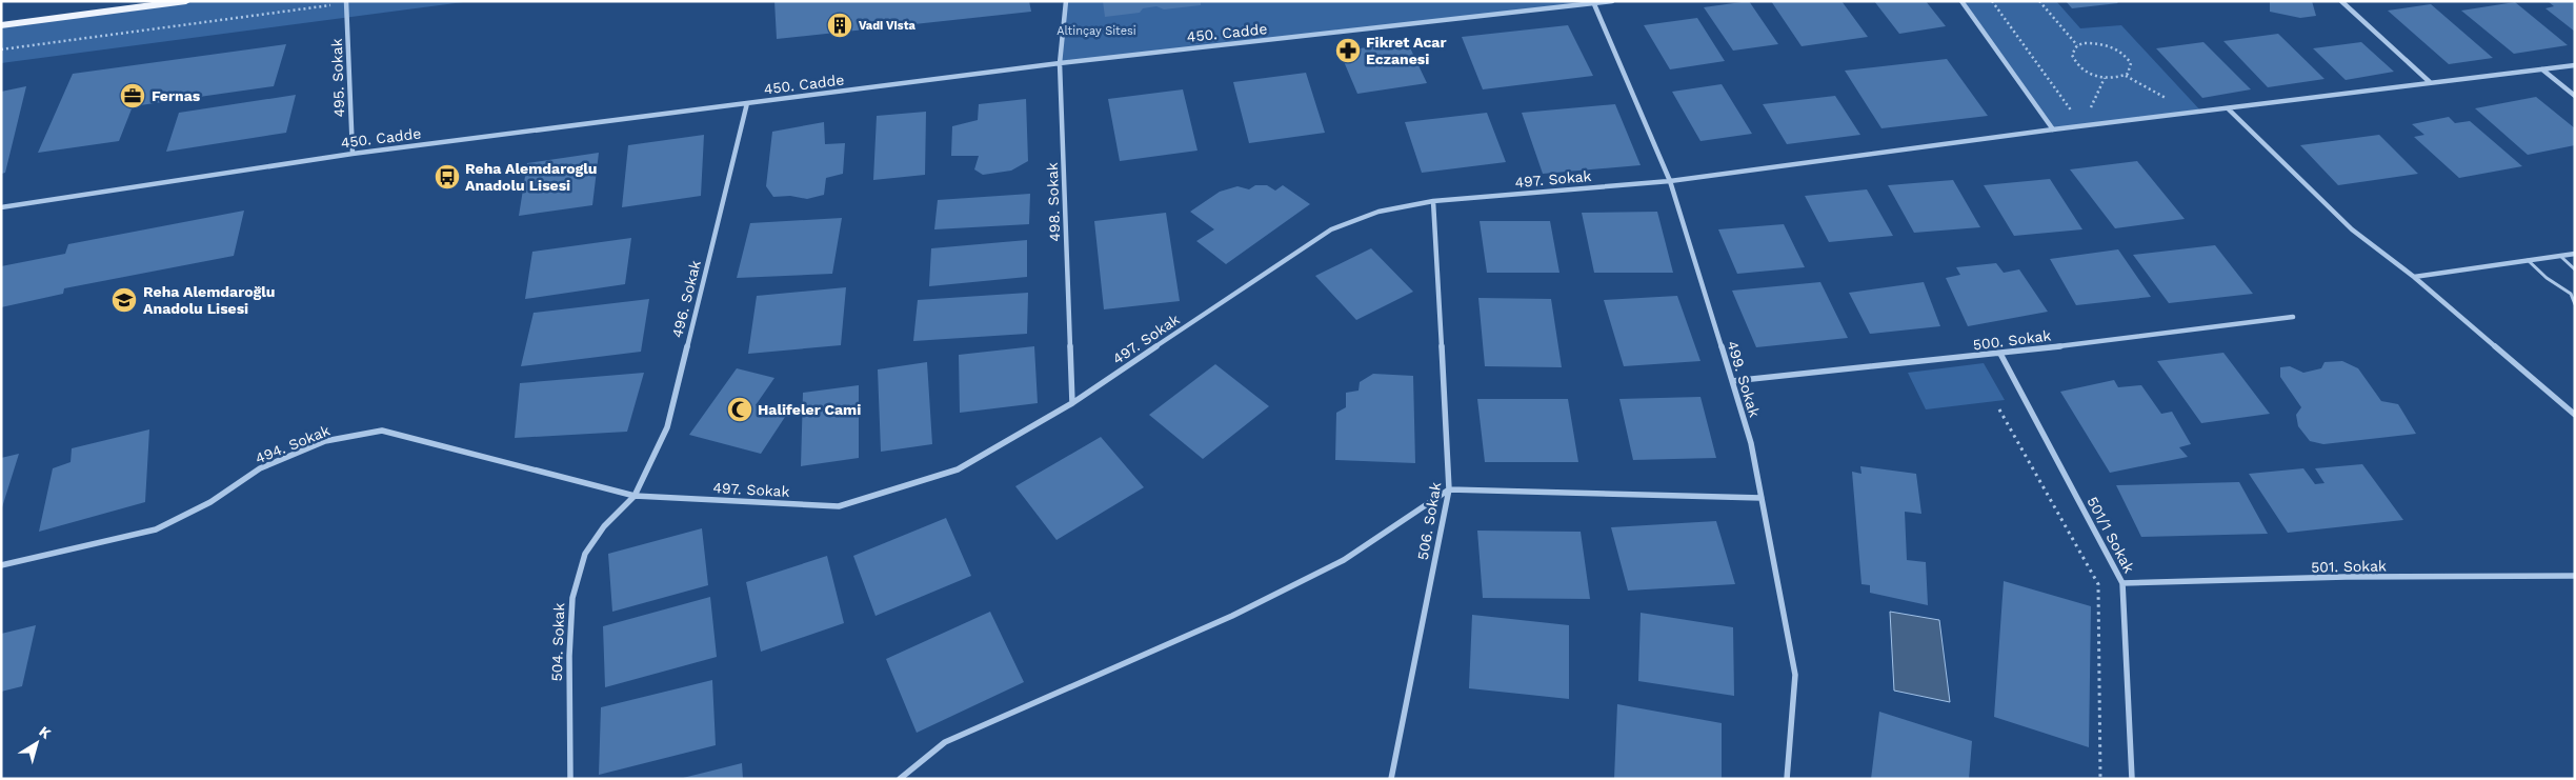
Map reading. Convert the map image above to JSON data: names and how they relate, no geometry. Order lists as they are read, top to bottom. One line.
{"streets":{"street":["450. Cadde","495. Sokak","497. Sokak","498. Sokak","496. Sokak","500. Sokak","499. Sokak","494. Sokak","506. Sokak","501/1 Sokak","501. Sokak","504. Sokak"]},"crossings":[["450. Cadde","495. Sokak"],["450. Cadde","498. Sokak"],["450. Cadde","496. Sokak"],["450. Cadde","499. Sokak"],["497. Sokak","498. Sokak"],["497. Sokak","496. Sokak"],["497. Sokak","499. Sokak"],["497. Sokak","494. Sokak"],["497. Sokak","506. Sokak"],["497. Sokak","504. Sokak"],["496. Sokak","494. Sokak"],["496. Sokak","504. Sokak"],["500. Sokak","499. Sokak"],["500. Sokak","501/1 Sokak"],["494. Sokak","504. Sokak"],["501/1 Sokak","501. Sokak"]],"parks":["Altinçay Sitesi"],"places":{"building":["Vadi Vista"],"pharmacy":["Fikret Acar Eczanesi"],"office":["Fernas"],"bus stop":["Reha Alemdaroglu Anadolu Lisesi"],"school or university":["Reha Alemdaroğlu Anadolu Lisesi"],"mosque":["Halifeler Cami"]},"north":"top right"}
